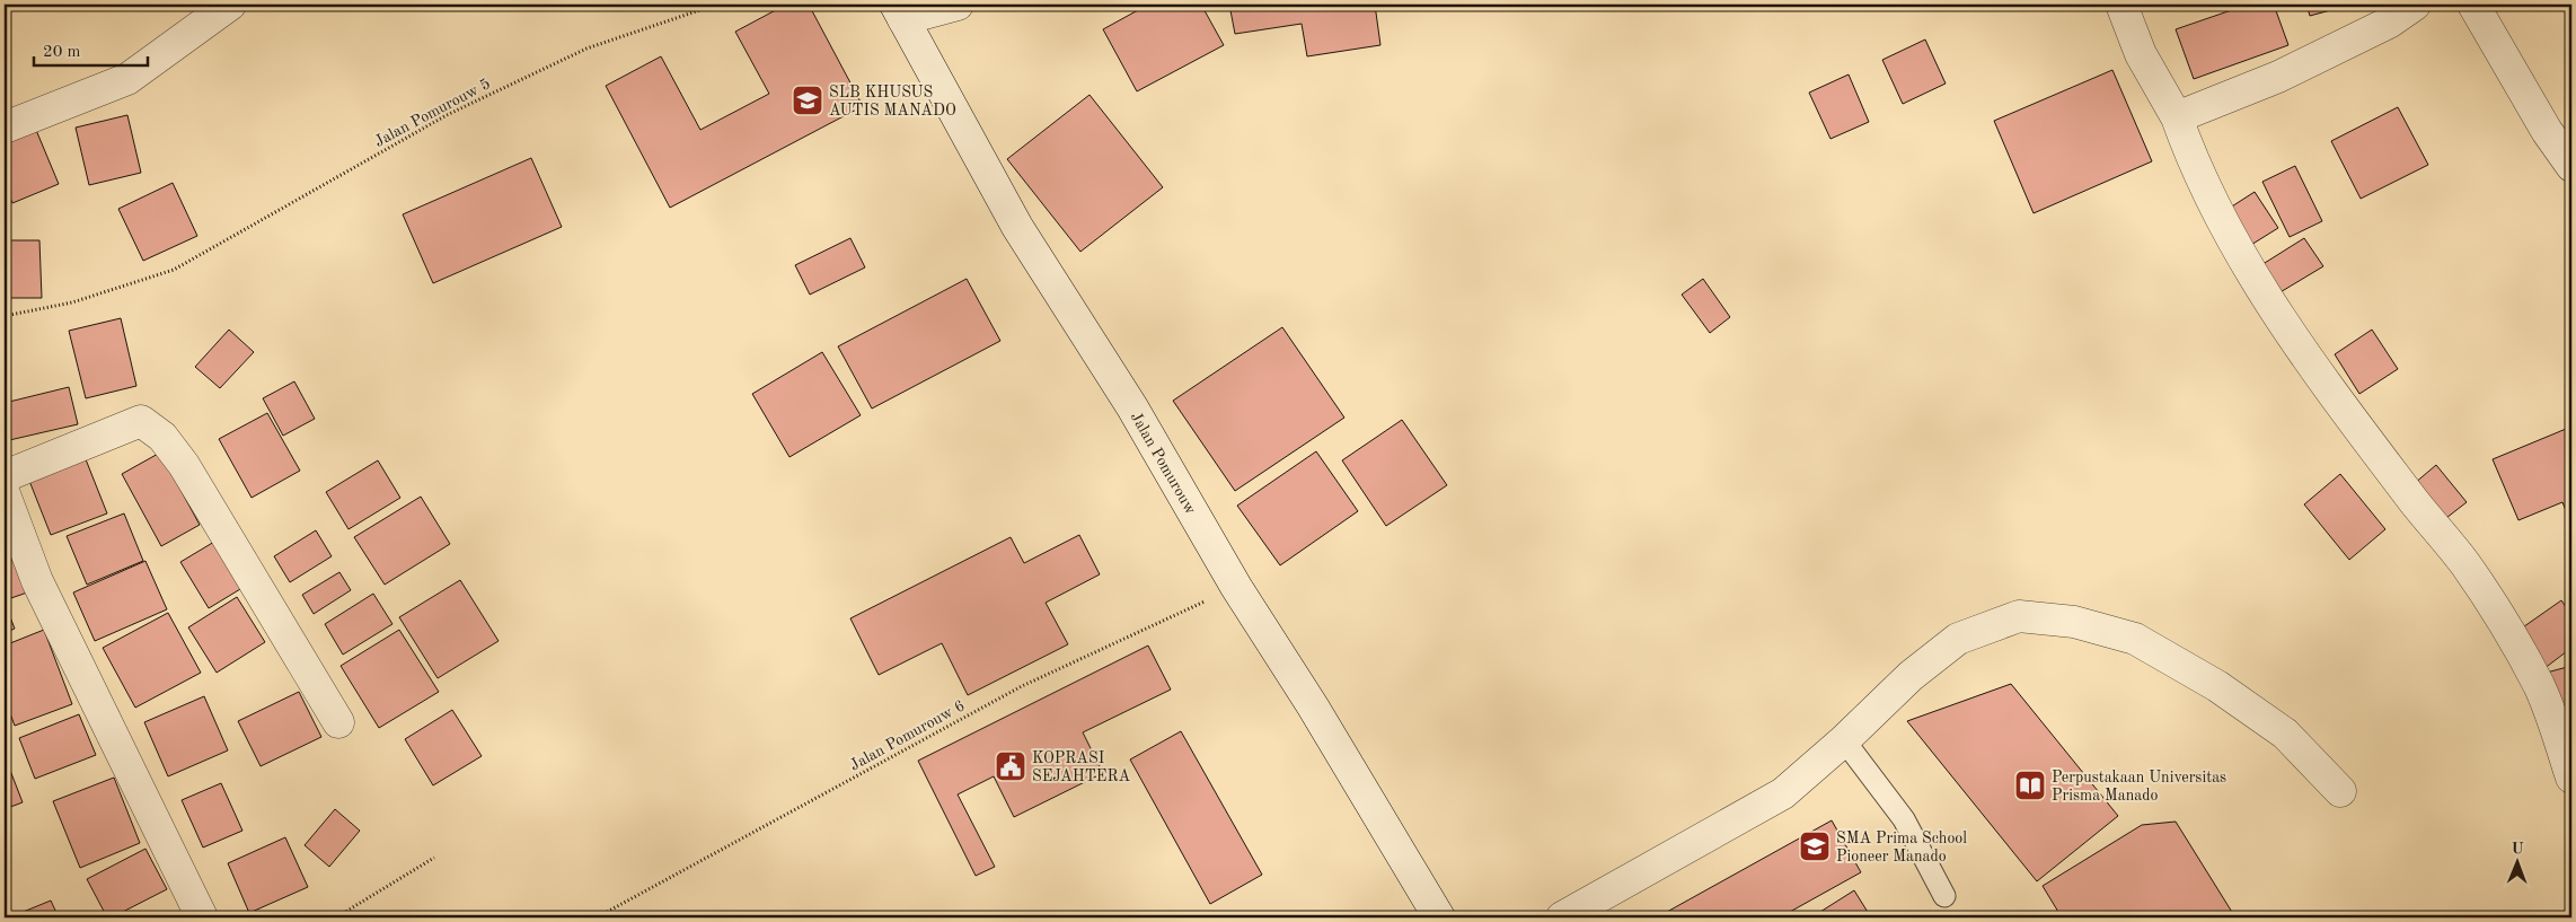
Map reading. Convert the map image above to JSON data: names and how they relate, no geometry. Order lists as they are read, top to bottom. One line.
{"streets":{"street":["Jalan Pomurouw"],"path":["Jalan Pomurouw 5","Jalan Pomurouw 6"]},"crossings":[["Jalan Pomurouw","Jalan Pomurouw 6"]],"places":{"school or university":["SLB KHUSUS AUTIS MANADO","SMA Prima School Pioneer Manado"],"public building":["KOPRASI SEJAHTERA"],"library":["Perpustakaan Universitas Prisma Manado"]},"scale_bar":"20 m","north":"top"}
